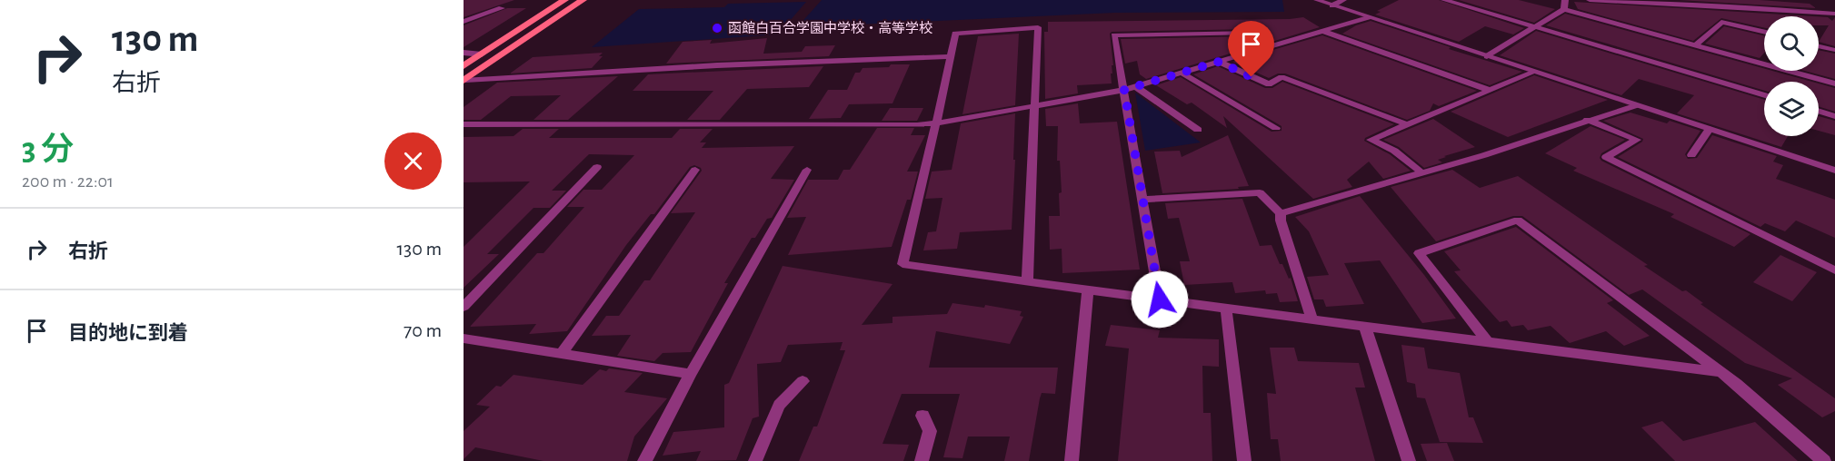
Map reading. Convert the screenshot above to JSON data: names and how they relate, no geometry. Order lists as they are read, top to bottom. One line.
{"places":["函館白百合学園中学校・高等学校"],"page":{"turn":["130 m","右折"],"heading":["3 分","200 m · 22:01"],"list":[{"name":"右折","value":"130 m"},{"name":"目的地に到着","value":"70 m"}]}}
